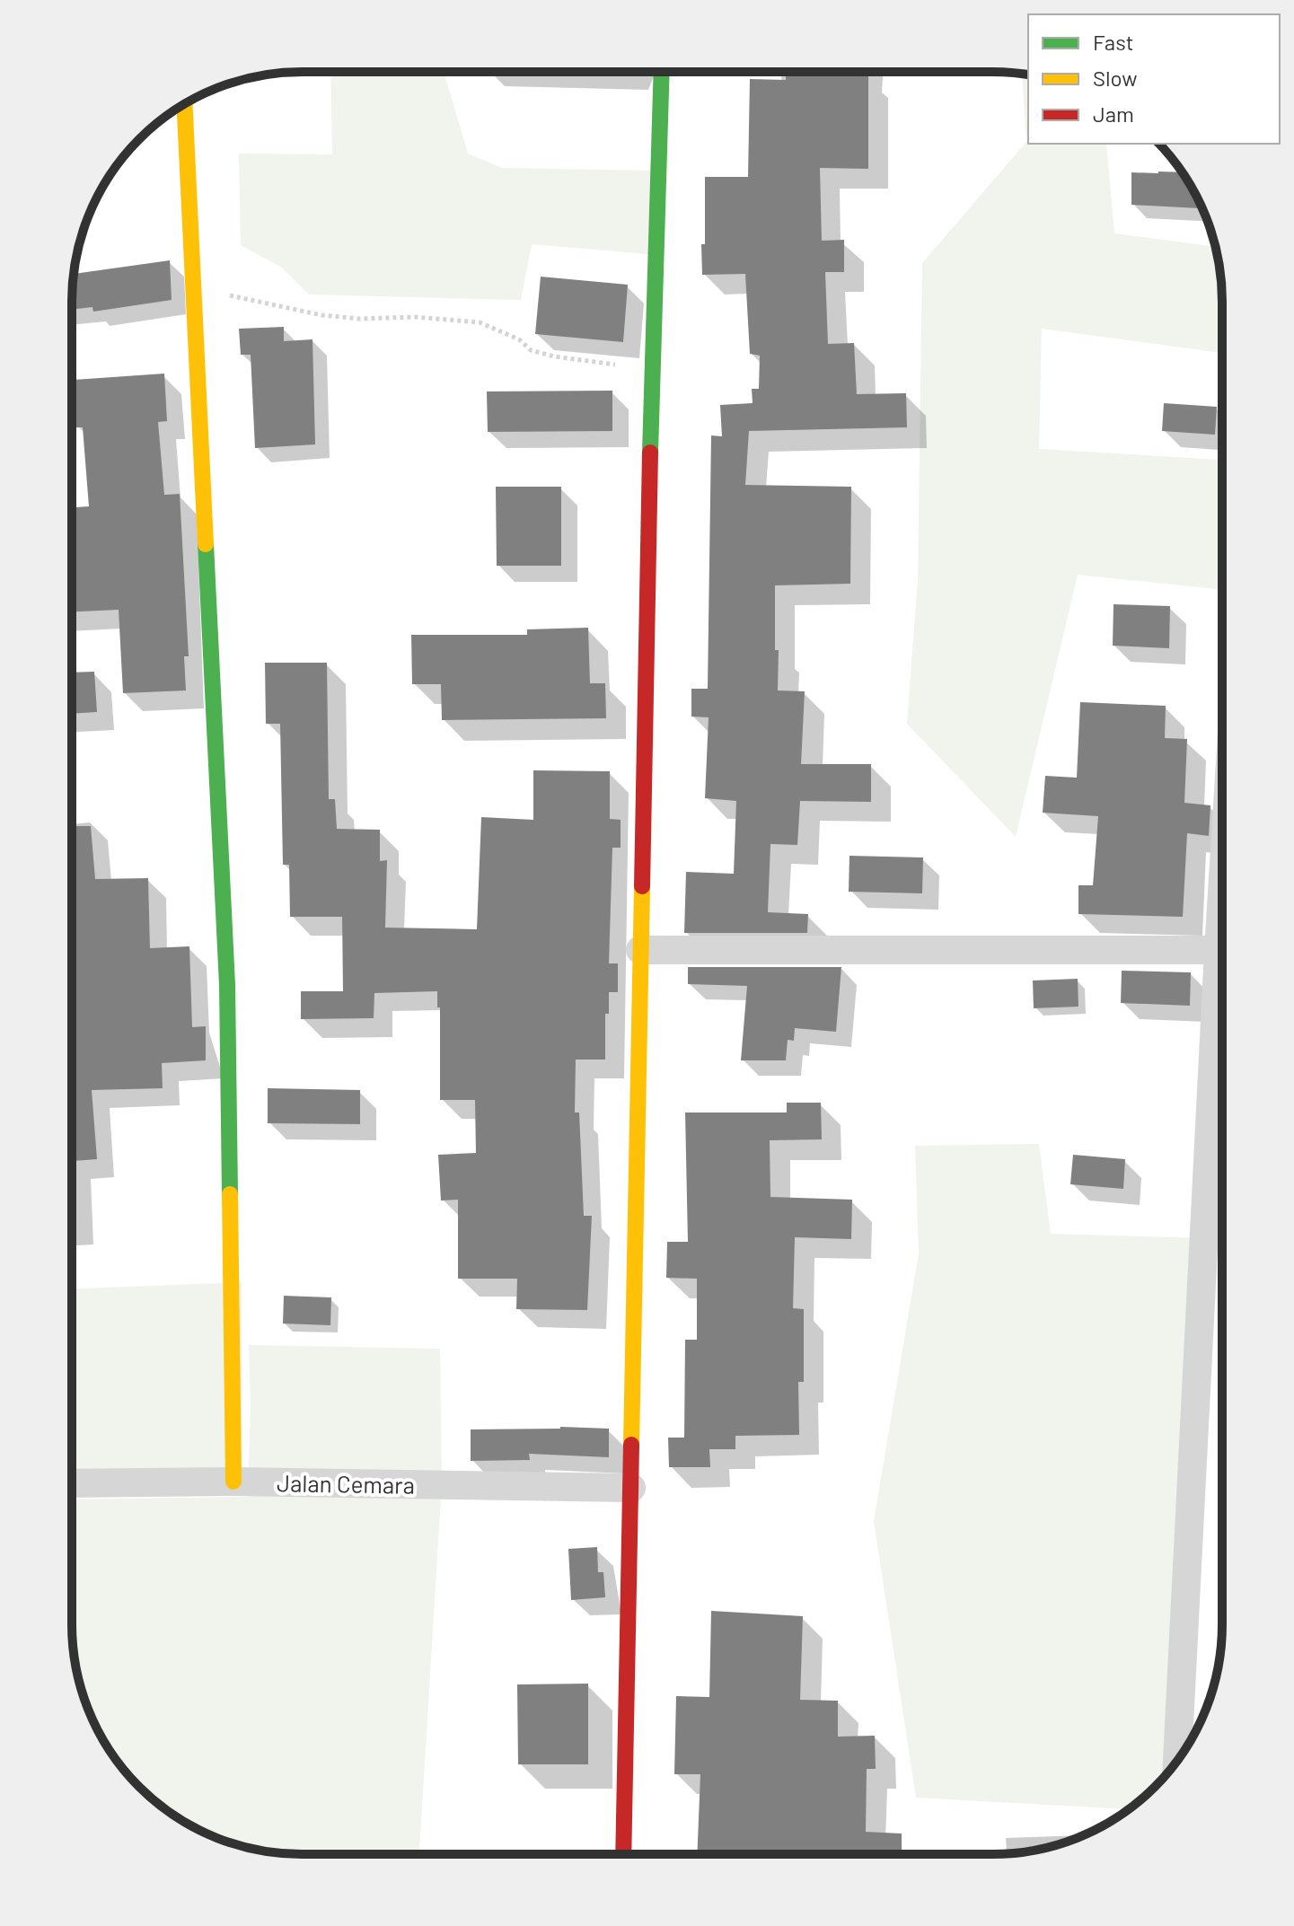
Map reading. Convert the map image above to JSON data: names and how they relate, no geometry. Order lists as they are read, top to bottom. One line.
{"streets":{"street":["Jalan Cemara"]},"legend":["Fast","Slow","Jam"]}
